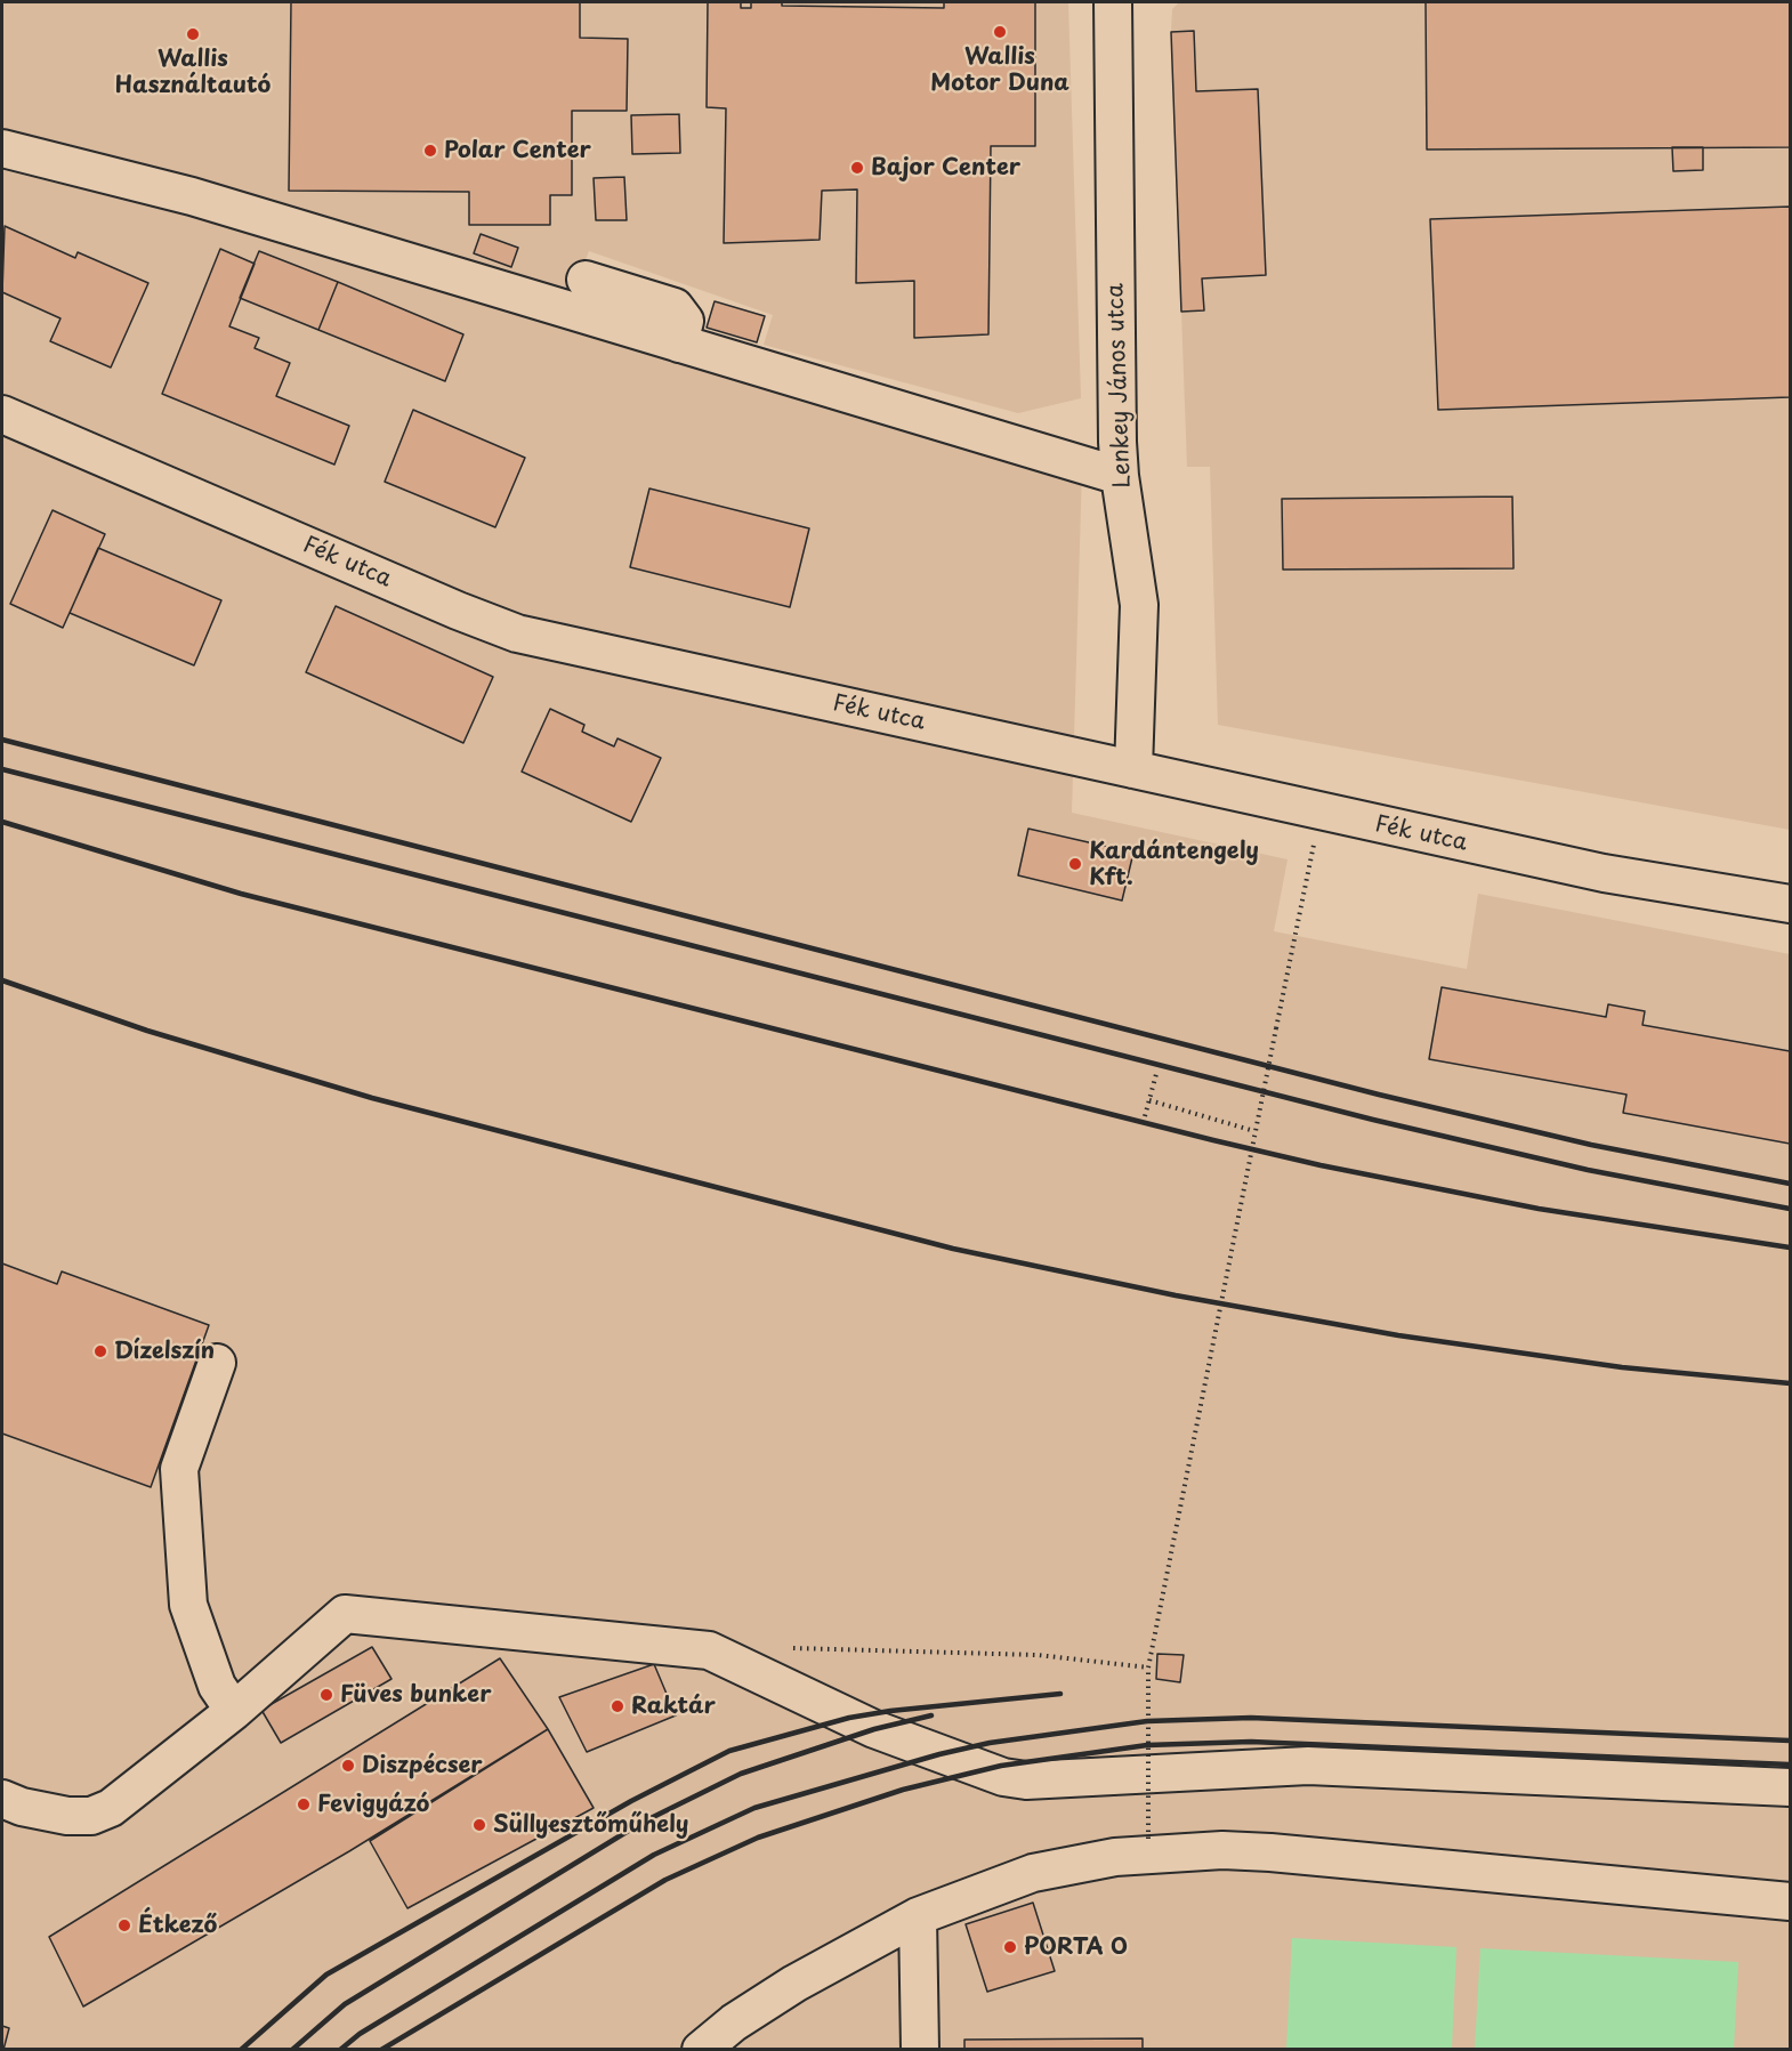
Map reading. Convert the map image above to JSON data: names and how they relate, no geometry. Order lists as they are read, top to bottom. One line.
{"streets":{"street":["Lenkey János utca","Fék utca"]},"crossings":[["Lenkey János utca","Fék utca"]],"places":["Wallis Motor Duna","Wallis Használtautó","Polar Center","Bajor Center","Kardántengely Kft.","Dízelszín","Füves bunker","Raktár","Diszpécser","Fevigyázó","Süllyesztőműhely","Étkező","PORTA 0"]}
